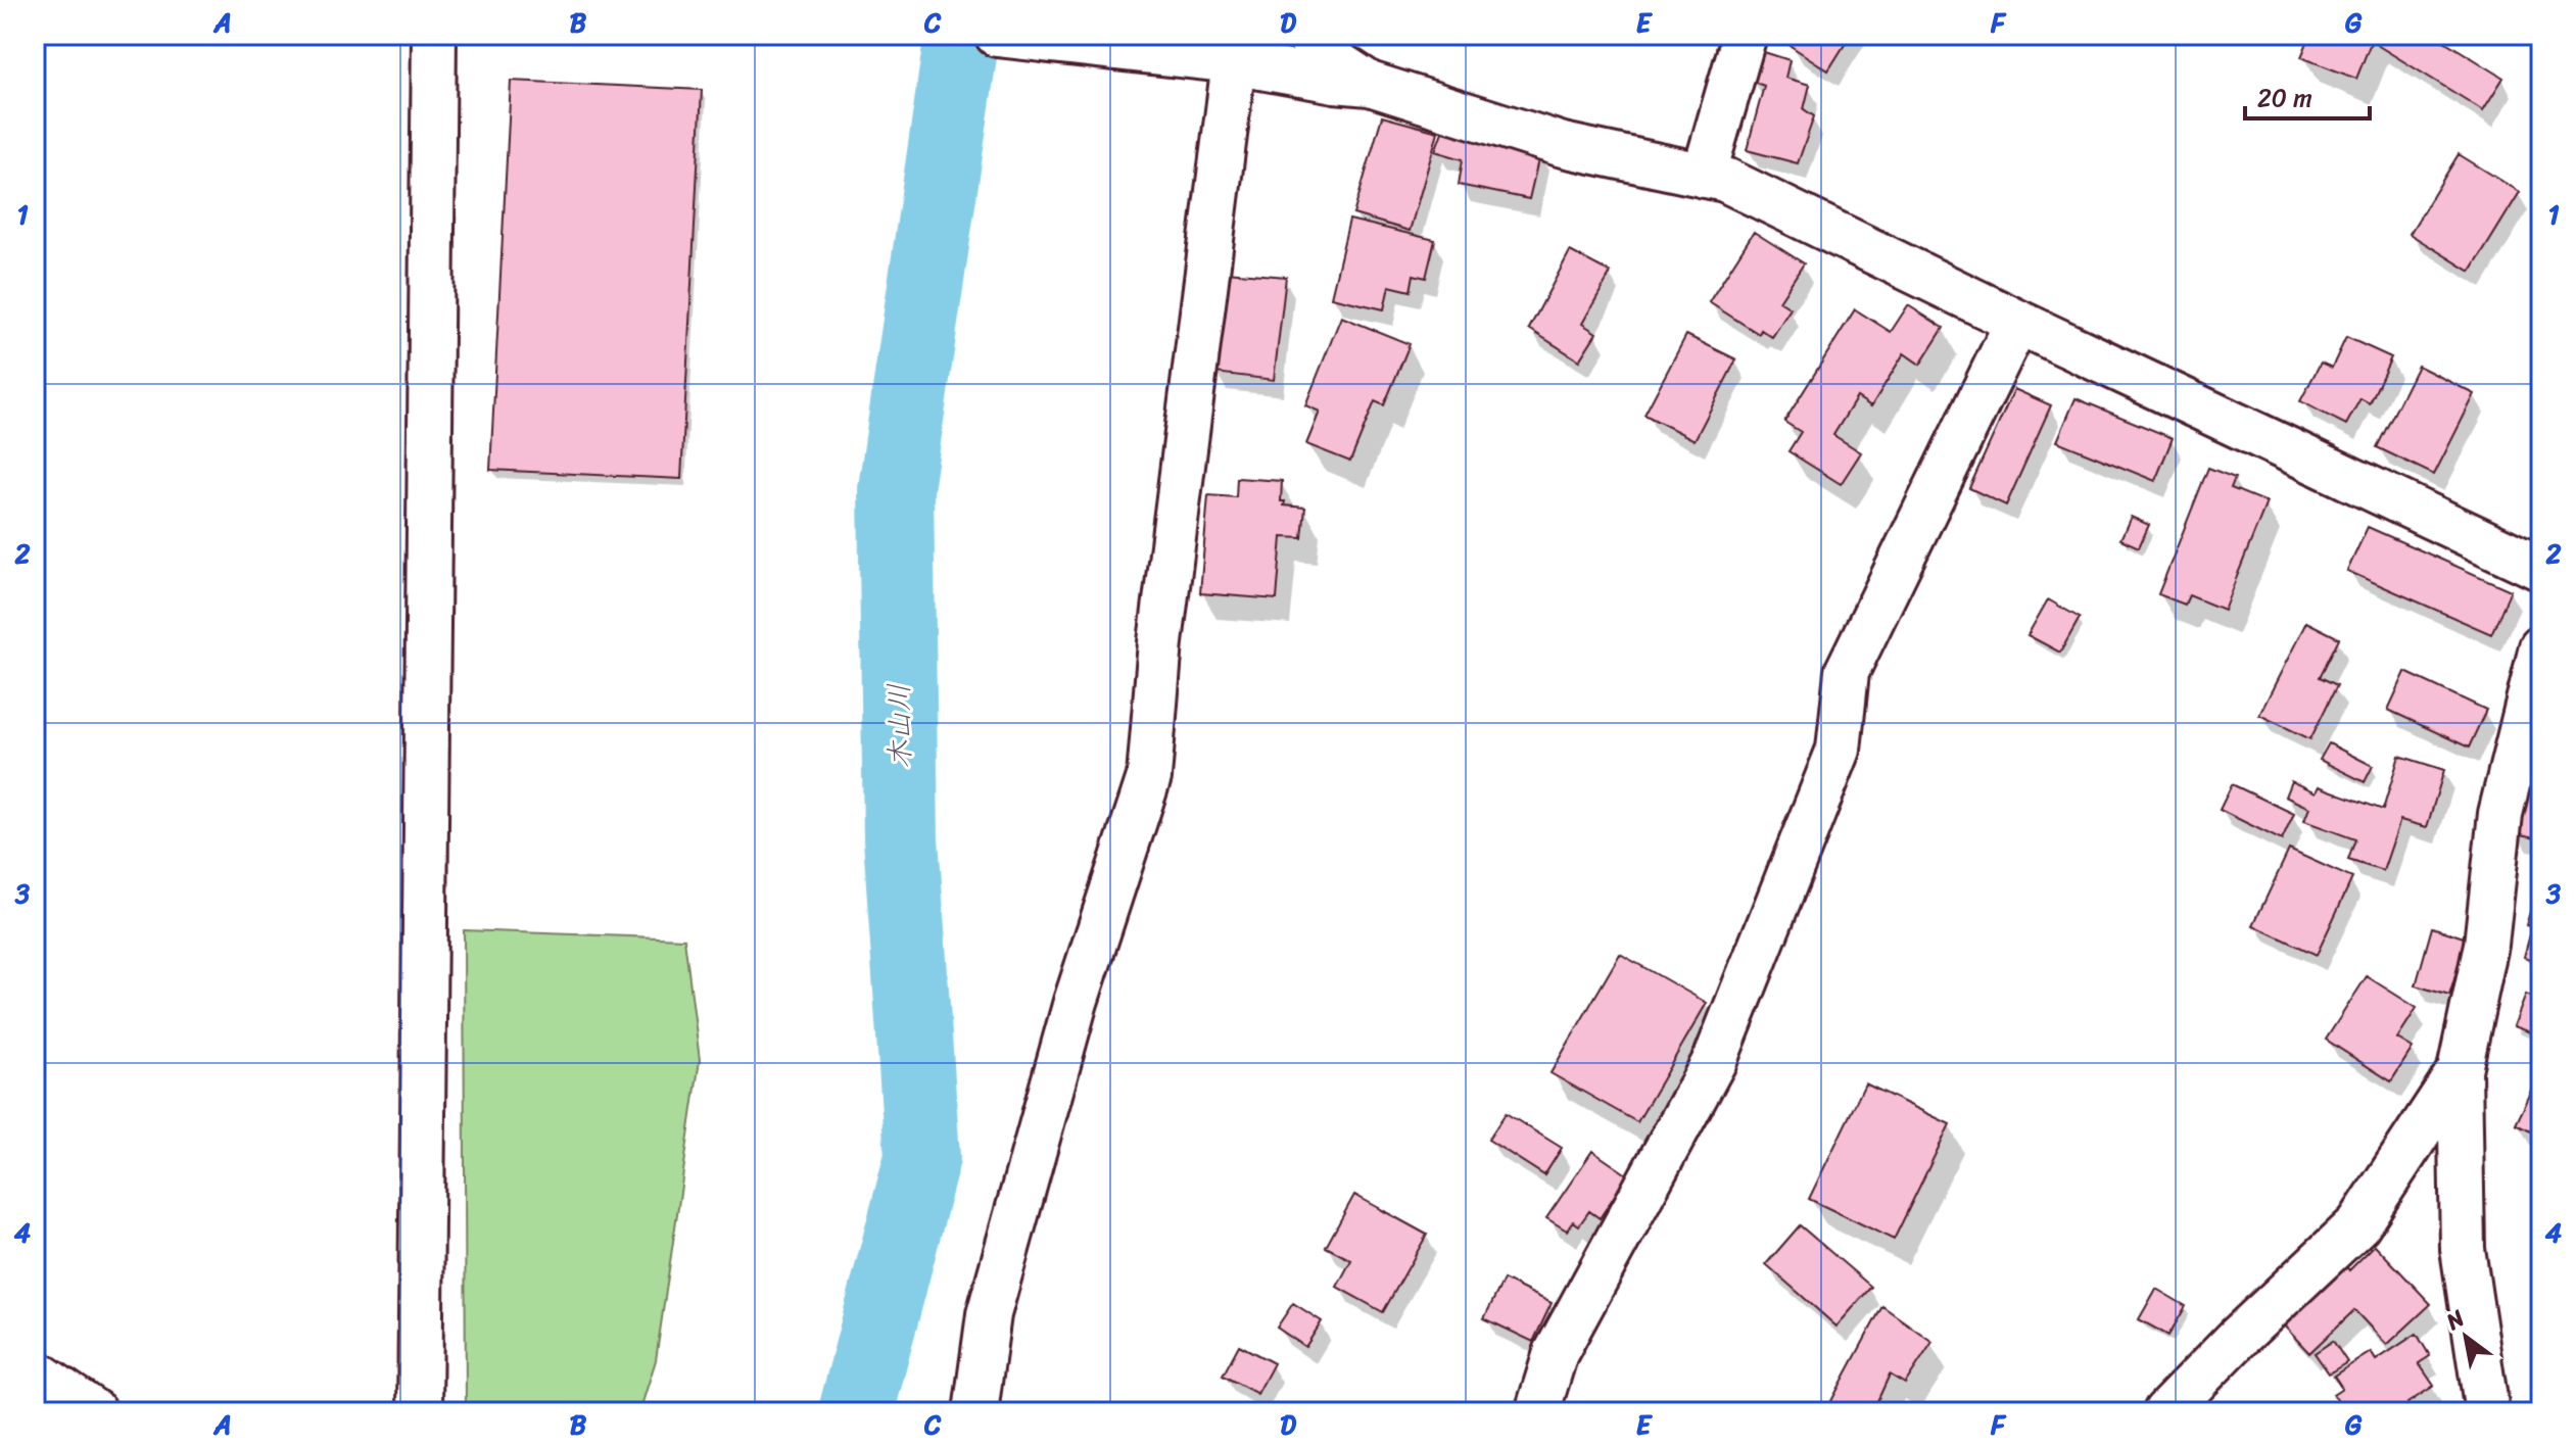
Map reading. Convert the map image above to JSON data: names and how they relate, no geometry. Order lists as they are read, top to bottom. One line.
{"water":["木山川"],"scale_bar":"20 m","north":"top left","grid":{"columns":["A","B","C","D","E","F","G"],"rows":["1","2","3","4"]}}
